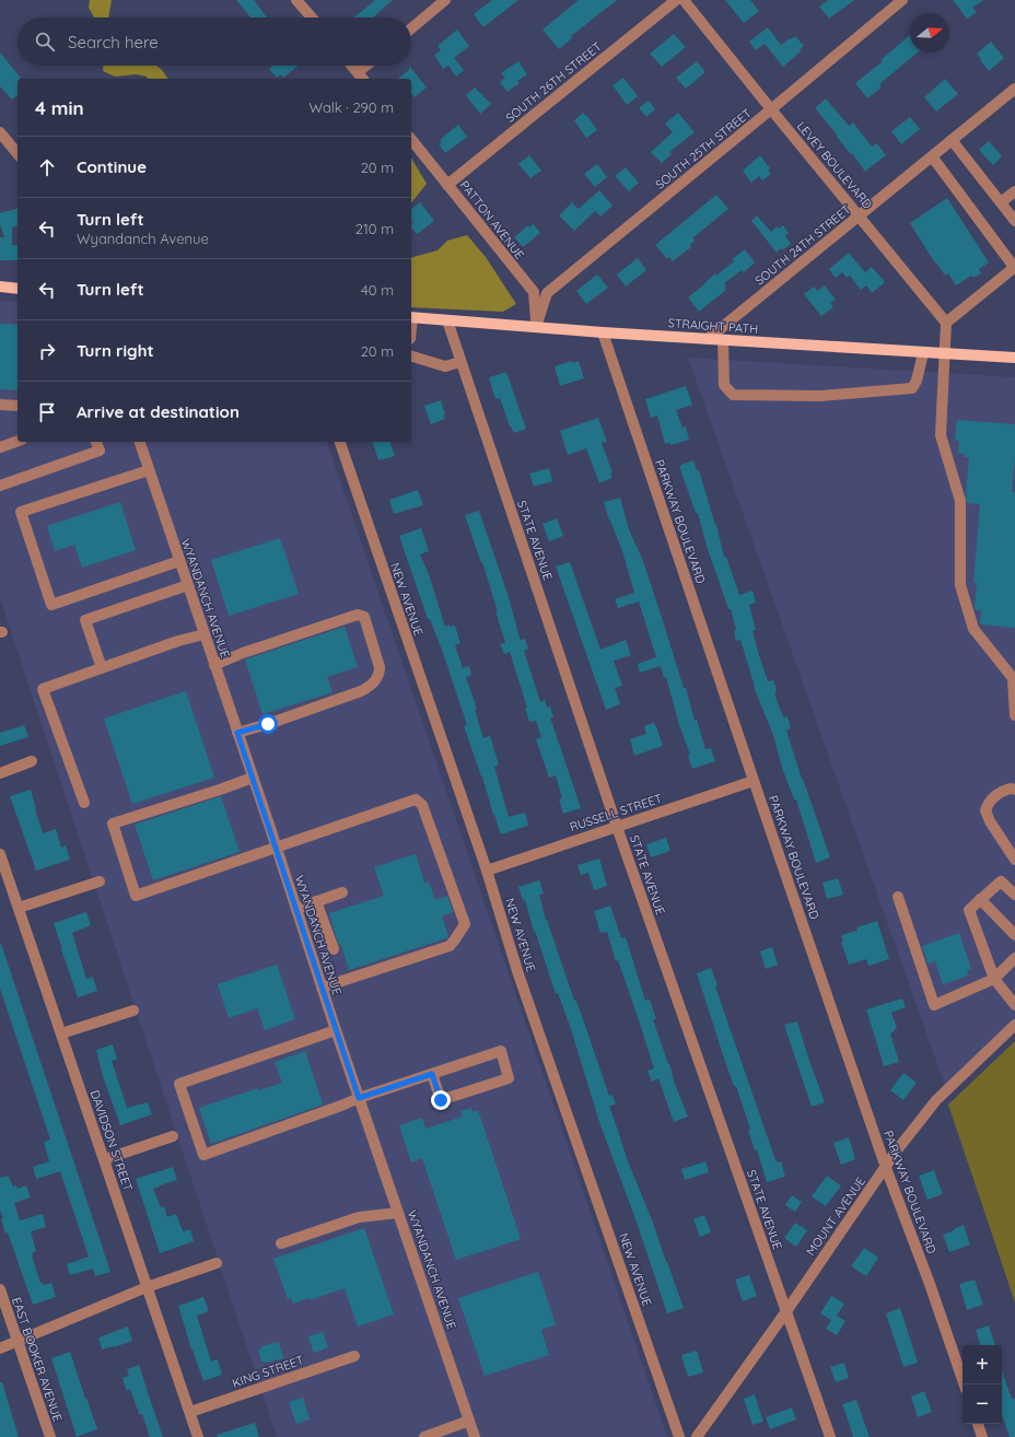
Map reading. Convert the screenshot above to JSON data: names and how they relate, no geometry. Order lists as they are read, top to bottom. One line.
{"streets":{"main road":["STRAIGHT PATH"],"street":["SOUTH 26TH STREET","SOUTH 25TH STREET","LEVEY BOULEVARD","PATTON AVENUE","SOUTH 24TH STREET","PARKWAY BOULEVARD","STATE AVENUE","WYANDANCH AVENUE","NEW AVENUE","RUSSELL STREET","DAVIDSON STREET","MOUNT AVENUE","EAST BOOKER AVENUE","KING STREET"]},"crossings":[["SOUTH 26TH STREET","PATTON AVENUE"],["SOUTH 25TH STREET","LEVEY BOULEVARD"],["SOUTH 25TH STREET","PATTON AVENUE"],["SOUTH 25TH STREET","STRAIGHT PATH"],["LEVEY BOULEVARD","SOUTH 24TH STREET"],["PATTON AVENUE","STRAIGHT PATH"],["SOUTH 24TH STREET","STRAIGHT PATH"],["STRAIGHT PATH","PARKWAY BOULEVARD"],["STRAIGHT PATH","STATE AVENUE"],["PARKWAY BOULEVARD","RUSSELL STREET"],["PARKWAY BOULEVARD","MOUNT AVENUE"],["STATE AVENUE","RUSSELL STREET"],["STATE AVENUE","MOUNT AVENUE"],["NEW AVENUE","RUSSELL STREET"],["DAVIDSON STREET","KING STREET"]],"north":"right","page":{"search":"Search here","heading":["4 min","Walk · 290 m"],"list":[["Continue","20 m"],["Turn left","Wyandanch Avenue","210 m"],["Turn left","40 m"],["Turn right","20 m"],"Arrive at destination"],"map_buttons":["+","−"]}}
